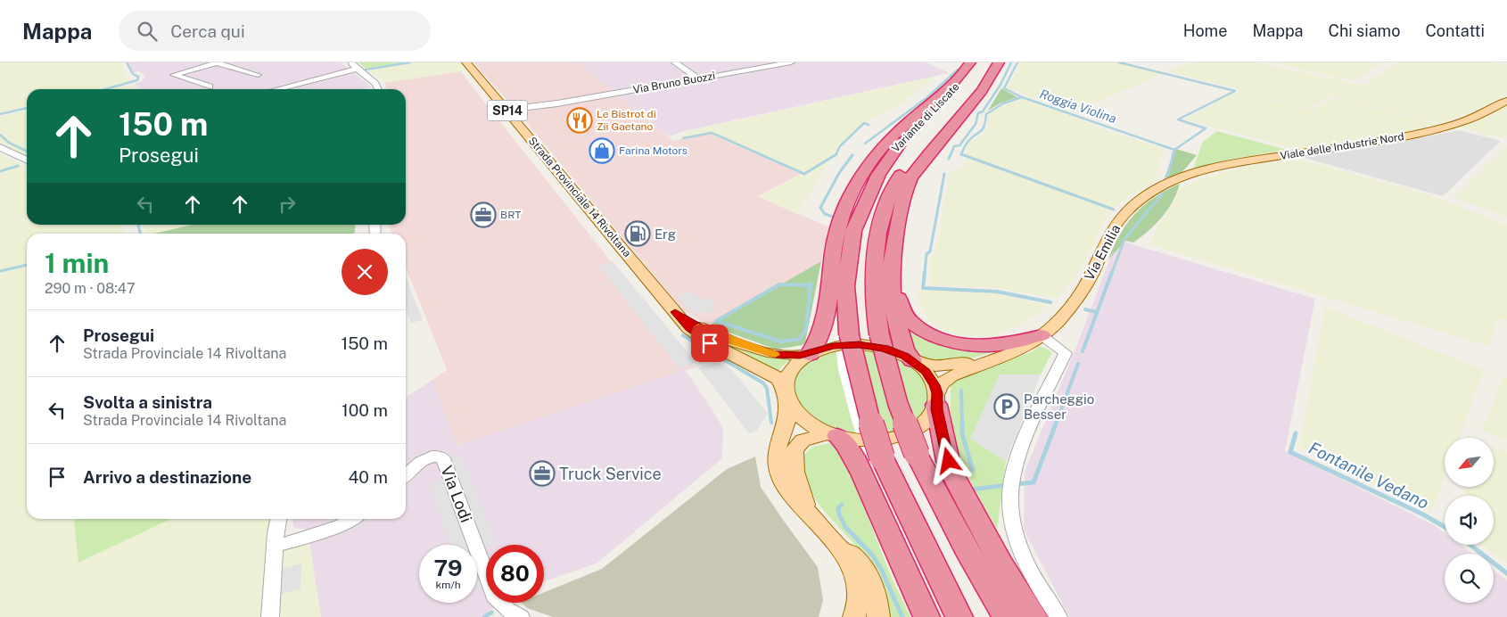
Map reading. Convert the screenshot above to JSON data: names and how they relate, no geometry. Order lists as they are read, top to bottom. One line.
{"streets":{"highway":["Variante di Liscate"],"main road":["SP14","Viale delle Industrie Nord","Strada Provinciale 14 Rivoltana","Via Emilia"],"street":["Via Bruno Buozzi","Via Lodi"]},"crossings":[["Via Bruno Buozzi","Strada Provinciale 14 Rivoltana"],["Viale delle Industrie Nord","Via Emilia"],["Strada Provinciale 14 Rivoltana","Via Emilia"]],"water":["Roggia Violina","Fontanile Vedano"],"places":{"restaurant":["Le Bistrot di Zii Gaetano"],"shop":["Farina Motors"],"office":["BRT","Truck Service"],"fuel station":["Erg"],"parking":["Parcheggio Besser"]},"north":"bottom left","page":{"header":"Mappa","search":"Cerca qui","nav":["Home","Mappa","Chi siamo","Contatti"],"turn":["150 m","Prosegui"],"heading":["1 min","290 m · 08:47"],"list":[{"name":"Prosegui","note":"Strada Provinciale 14 Rivoltana","value":"150 m"},{"name":"Svolta a sinistra","note":"Strada Provinciale 14 Rivoltana","value":"100 m"},{"name":"Arrivo a destinazione","value":"40 m"}],"speed":"79 km/h","limit":"80"}}
